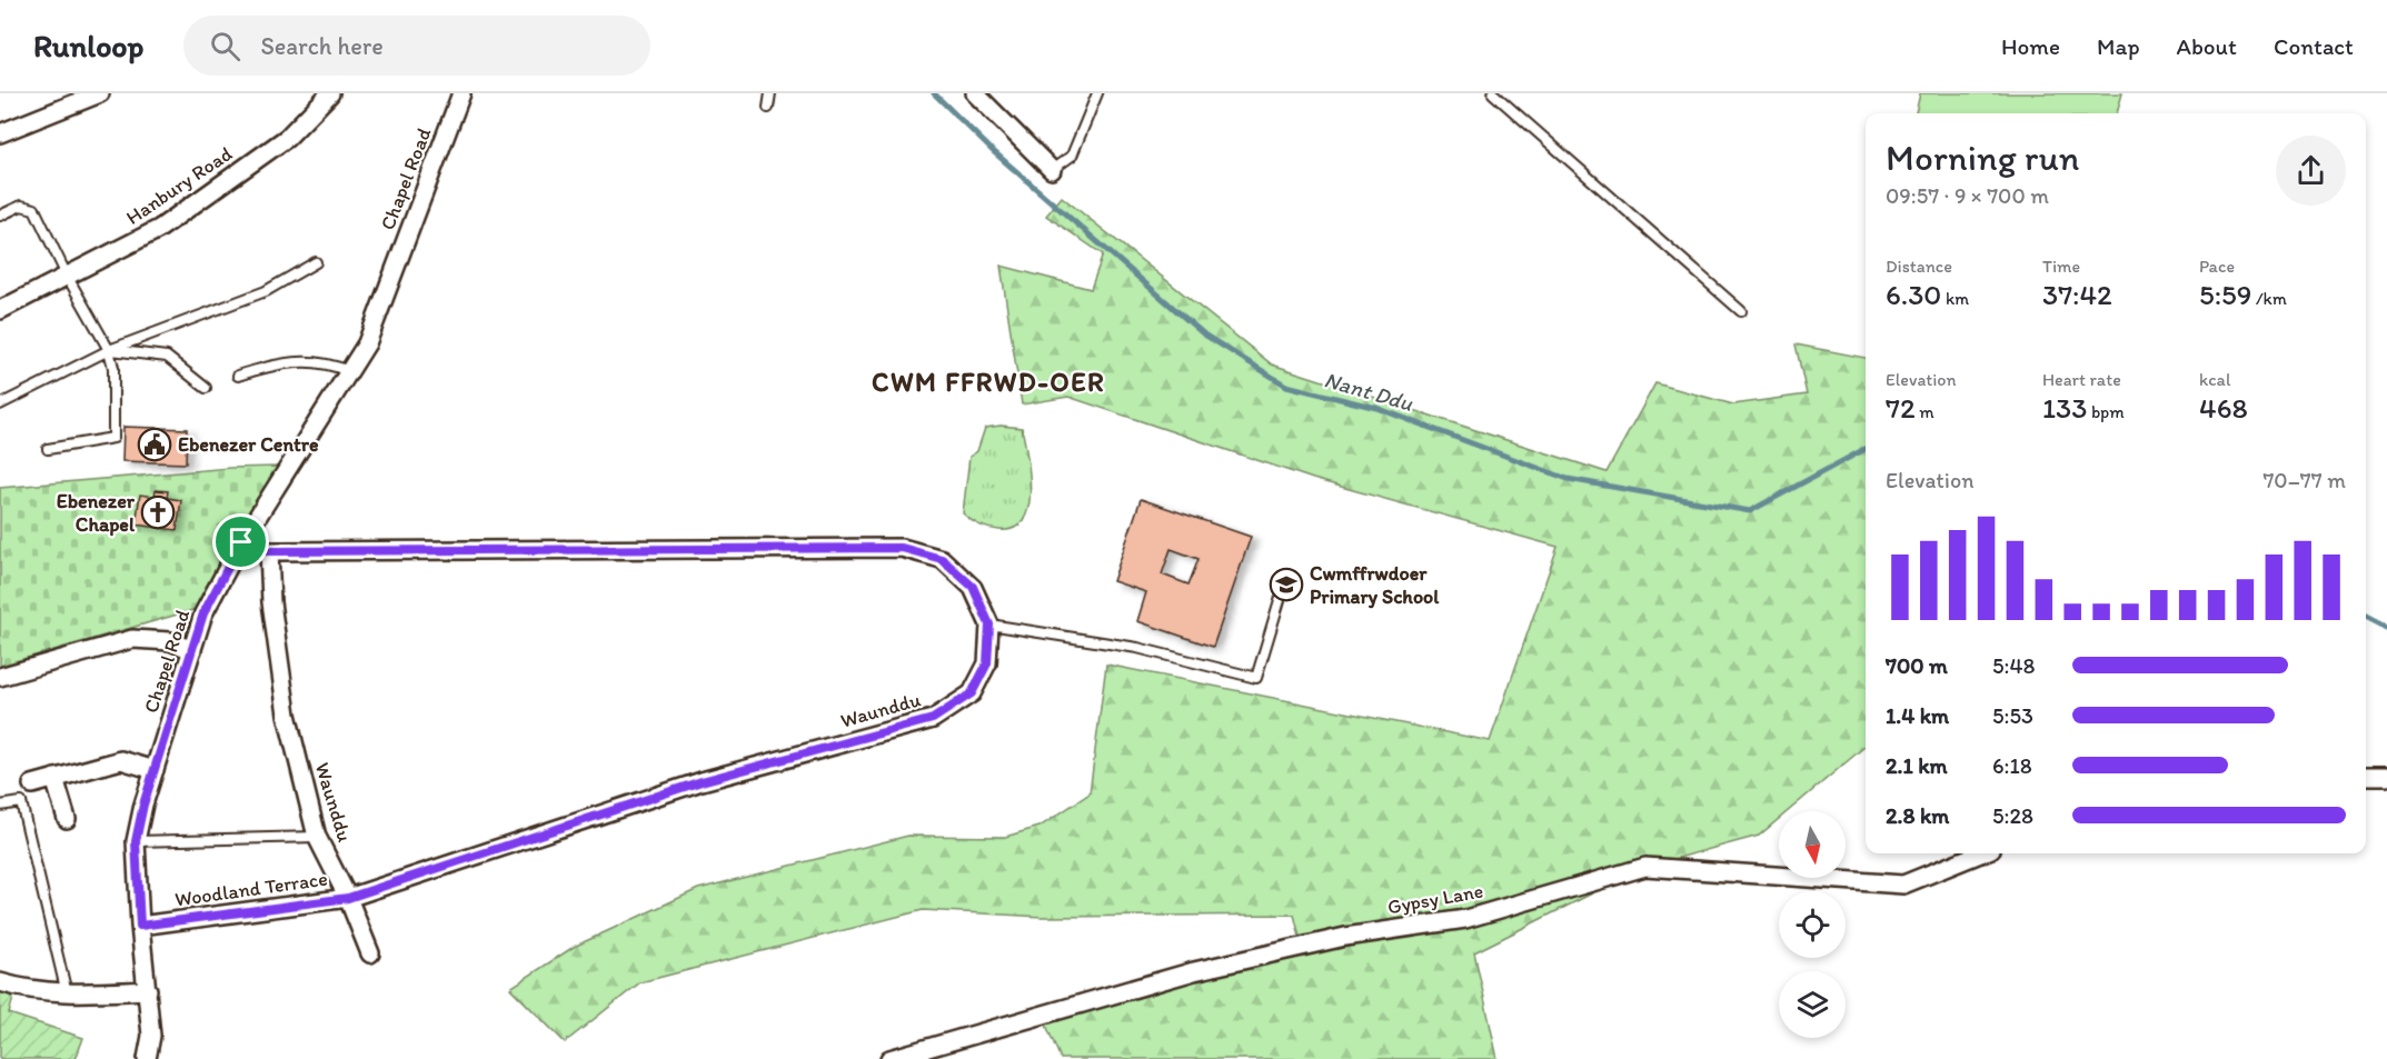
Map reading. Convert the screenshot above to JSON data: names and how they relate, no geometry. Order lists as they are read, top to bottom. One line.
{"streets":{"street":["Chapel Road","Hanbury Road","Waunddu","Woodland Terrace","Gypsy Lane"]},"crossings":[["Chapel Road","Waunddu"],["Chapel Road","Woodland Terrace"],["Waunddu","Woodland Terrace"]],"districts":["CWM FFRWD-OER"],"water":["Nant Ddu"],"places":{"public building":["Ebenezer Centre"],"church":["Ebenezer Chapel"],"school or university":["Cwmffrwdoer Primary School"]},"north":"bottom","page":{"header":"Runloop","search":"Search here","nav":["Home","Map","About","Contact"],"heading":["Morning run","09:57 · 9 × 700 m"],"stats":[["Distance","6.30 km"],["Time","37:42"],["Pace","5:59 /km"],["Elevation","72 m"],["Heart rate","133 bpm"],["kcal","468"]],"chart":["Elevation","70–77 m"],"list":[{"name":"700 m","note":"5:48"},{"name":"1.4 km","note":"5:53"},{"name":"2.1 km","note":"6:18"},{"name":"2.8 km","note":"5:28"}]}}
